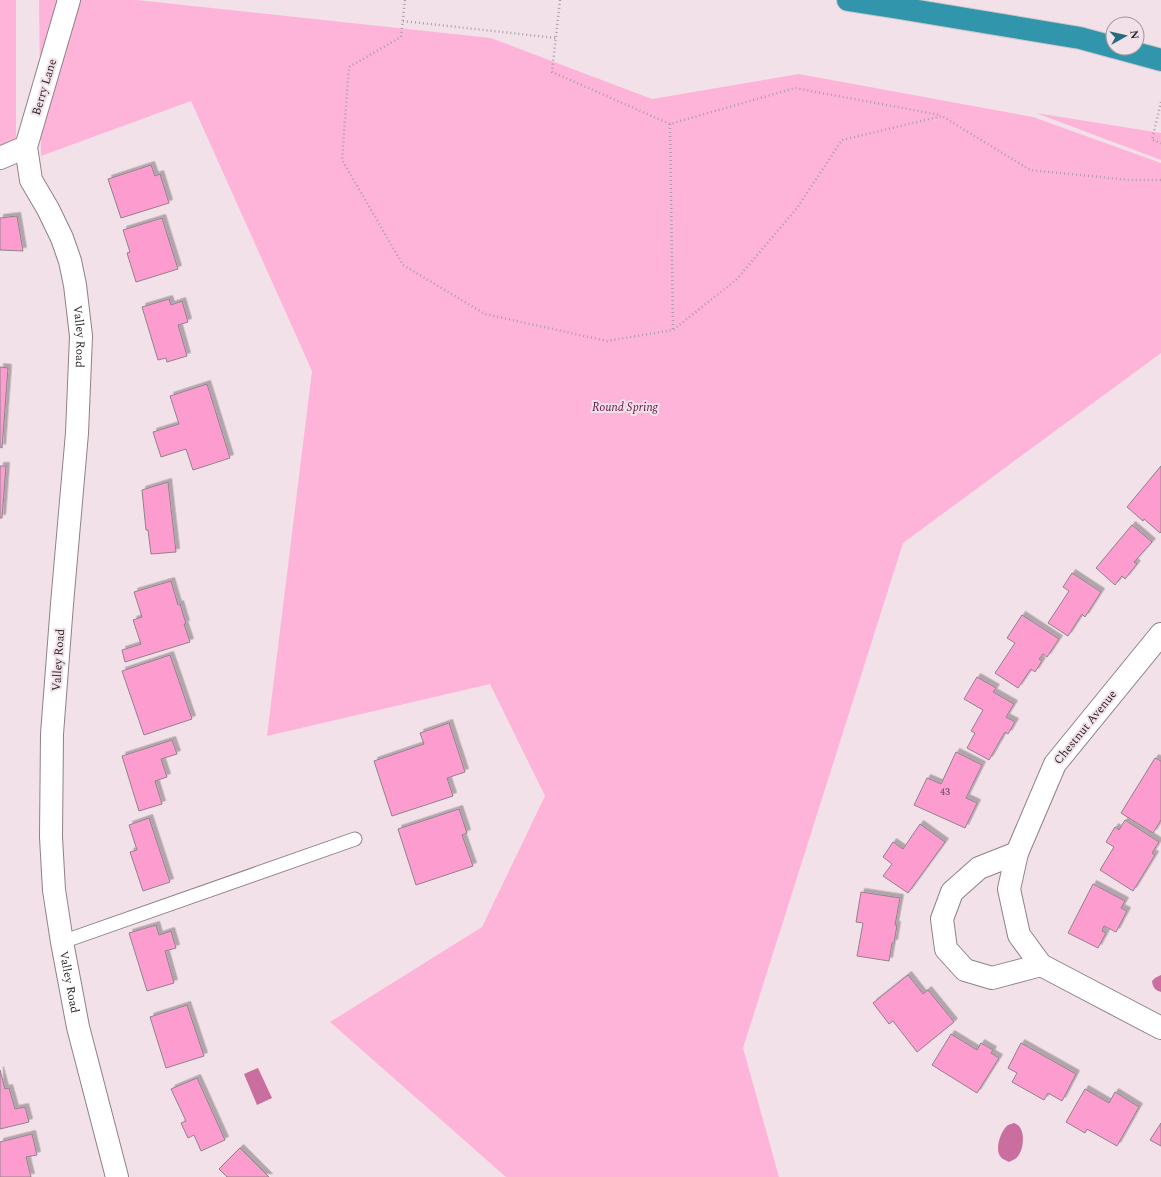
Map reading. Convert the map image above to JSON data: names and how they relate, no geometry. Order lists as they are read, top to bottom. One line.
{"streets":{"street":["Berry Lane","Valley Road","Chestnut Avenue"]},"crossings":[["Berry Lane","Valley Road"]],"parks":["Round Spring"],"house_numbers":["43"],"north":"right"}
